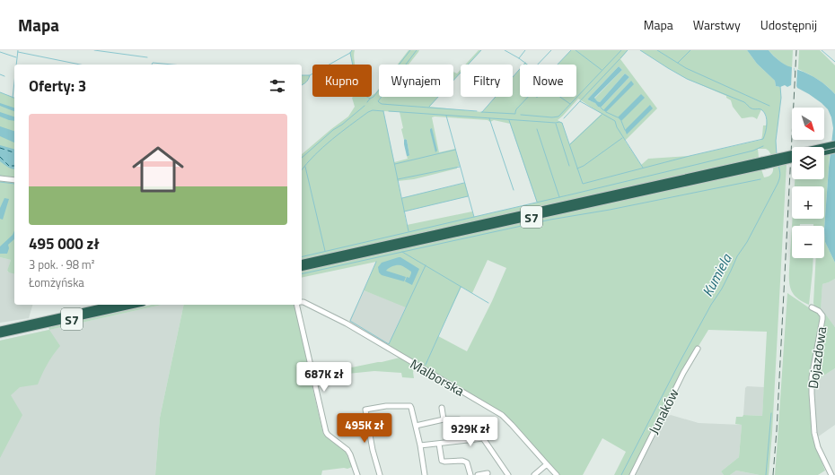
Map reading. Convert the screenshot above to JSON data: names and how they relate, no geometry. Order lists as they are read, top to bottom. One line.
{"streets":{"highway":["S7"],"street":["Dojazdowa","Malborska","Junaków"]},"water":["Kumiela"],"north":"bottom right","page":{"header":"Mapa","nav":["Mapa","Warstwy","Udostępnij"],"chip":["Kupno","Wynajem","Filtry","Nowe"],"heading":"Oferty: 3","map_buttons":["+","−"],"list":[{"name":"495 000 zł","note":"3 pok. · 98 m² · Łomżyńska"}],"price":["687K zł","495K zł","929K zł"]}}
